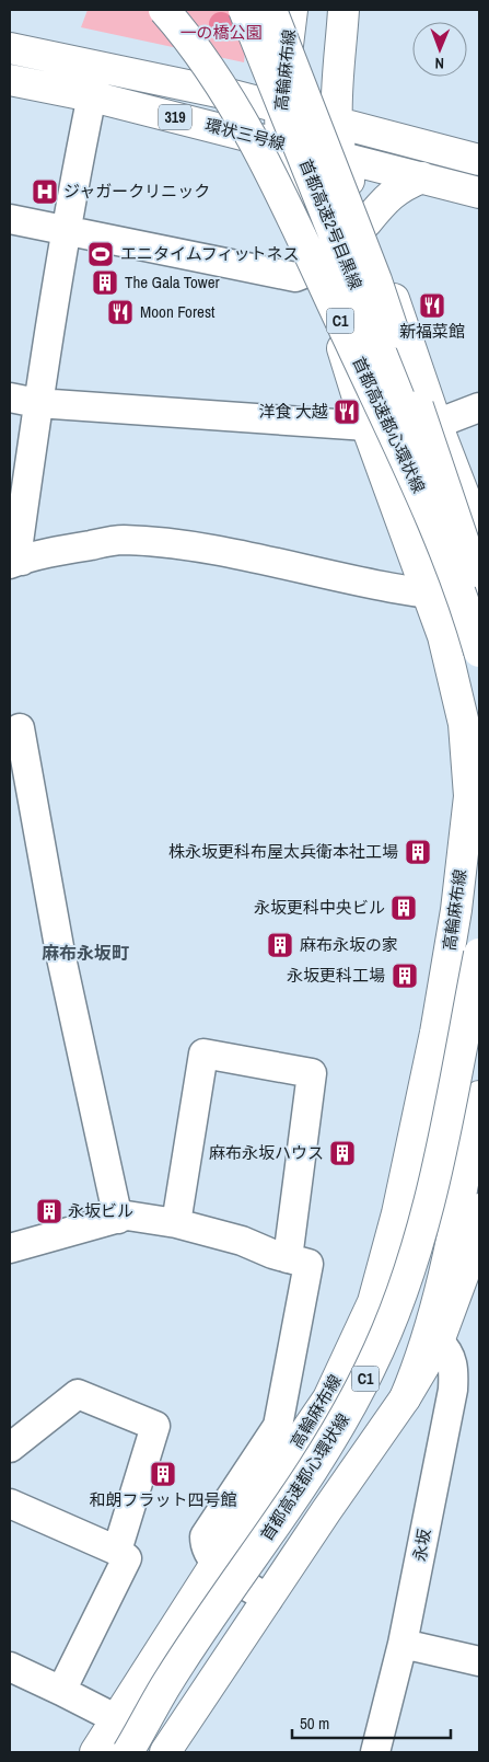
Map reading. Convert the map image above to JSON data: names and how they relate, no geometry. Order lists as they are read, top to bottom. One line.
{"streets":{"main road":["高輪麻布線","319","環状三号線","首都高速2号目黒線","C1","首都高速都心環状線"],"street":["永坂"]},"crossings":[["高輪麻布線","319"],["高輪麻布線","環状三号線"]],"districts":["麻布永坂町"],"parks":["一の橋公園"],"places":{"hospital":["ジャガークリニック"],"sports":["エニタイムフィットネス"],"building":["The Gala Tower","株永坂更科布屋太兵衛本社工場","永坂更科中央ビル","麻布永坂の家","永坂更科工場","麻布永坂ハウス","永坂ビル","和朗フラット四号館"],"restaurant":["新福菜館","Moon Forest","洋食 大越"]},"scale_bar":"50 m","north":"bottom"}
